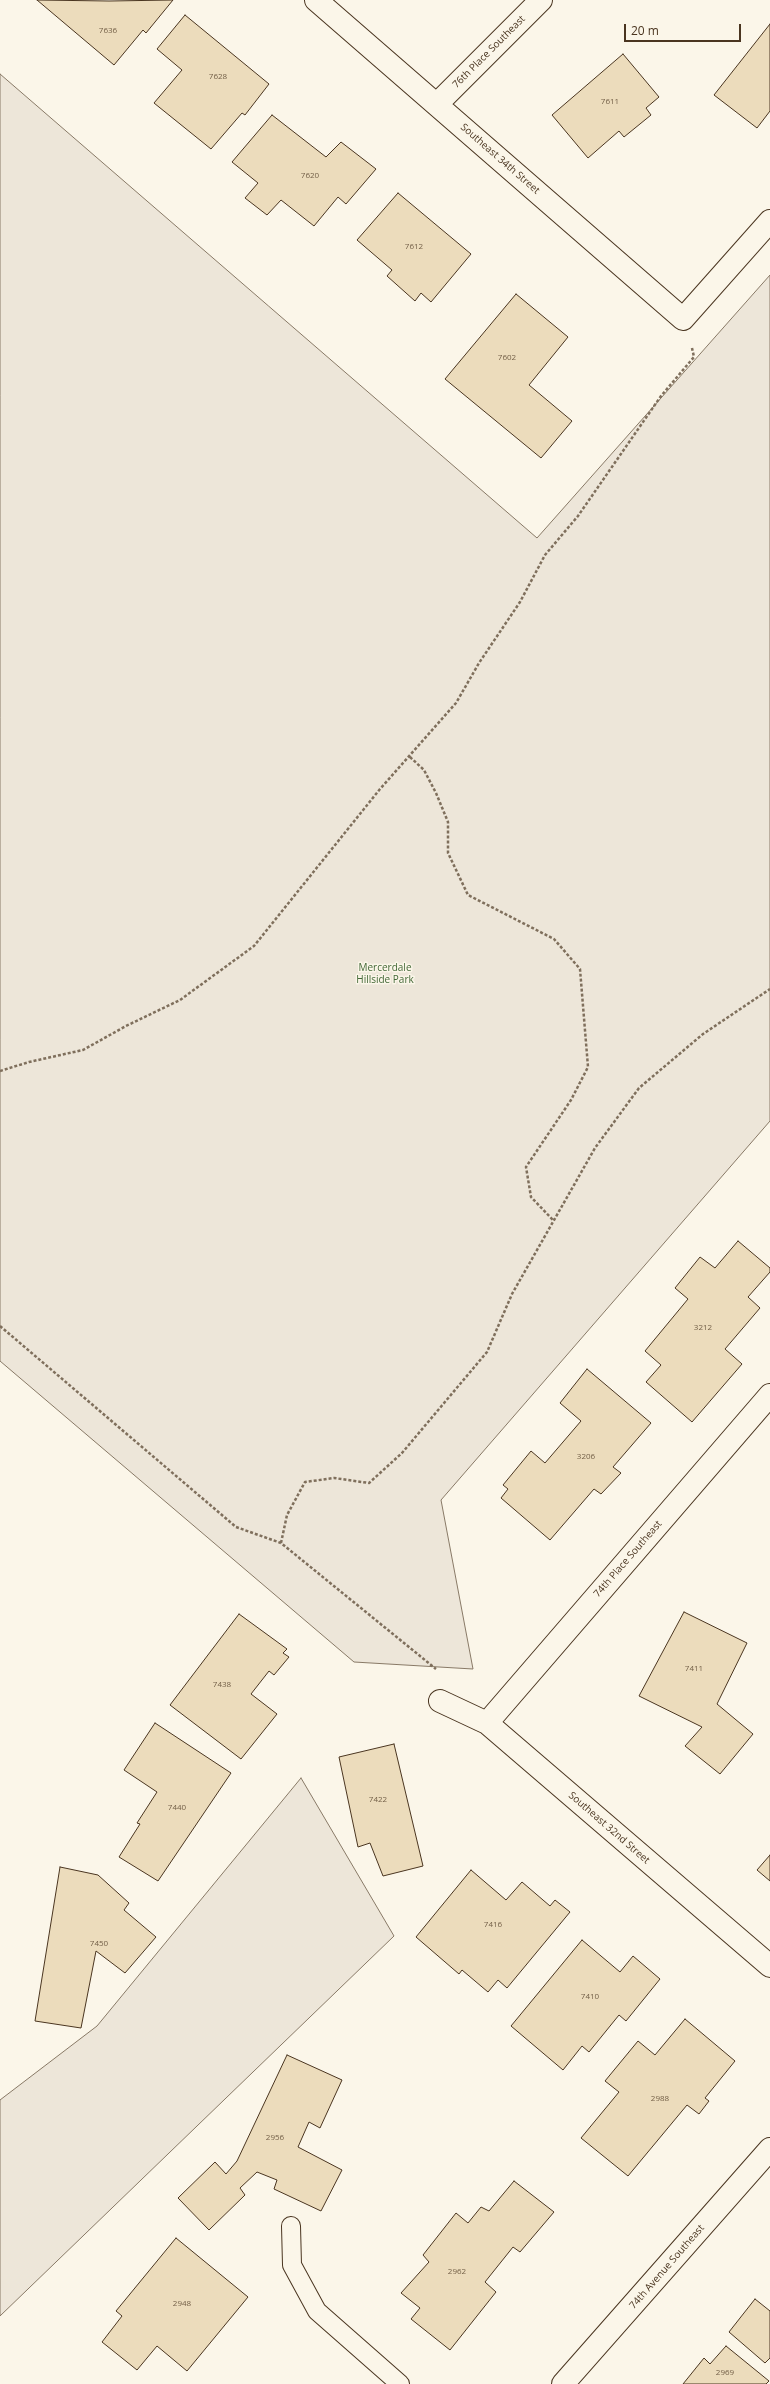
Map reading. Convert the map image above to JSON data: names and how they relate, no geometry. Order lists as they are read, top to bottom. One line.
{"streets":{"street":["76th Place Southeast","Southeast 34th Street","74th Place Southeast","Southeast 32nd Street","74th Avenue Southeast"]},"crossings":[["76th Place Southeast","Southeast 34th Street"],["74th Place Southeast","Southeast 32nd Street"]],"parks":["Mercerdale Hillside Park"],"house_numbers":["7636","7628","7611","7620","7612","7602","3212","3206","7411","7438","7422","7440","7416","7450","7410","2988","2956","2962","2948","2969"],"scale_bar":"20 m"}
